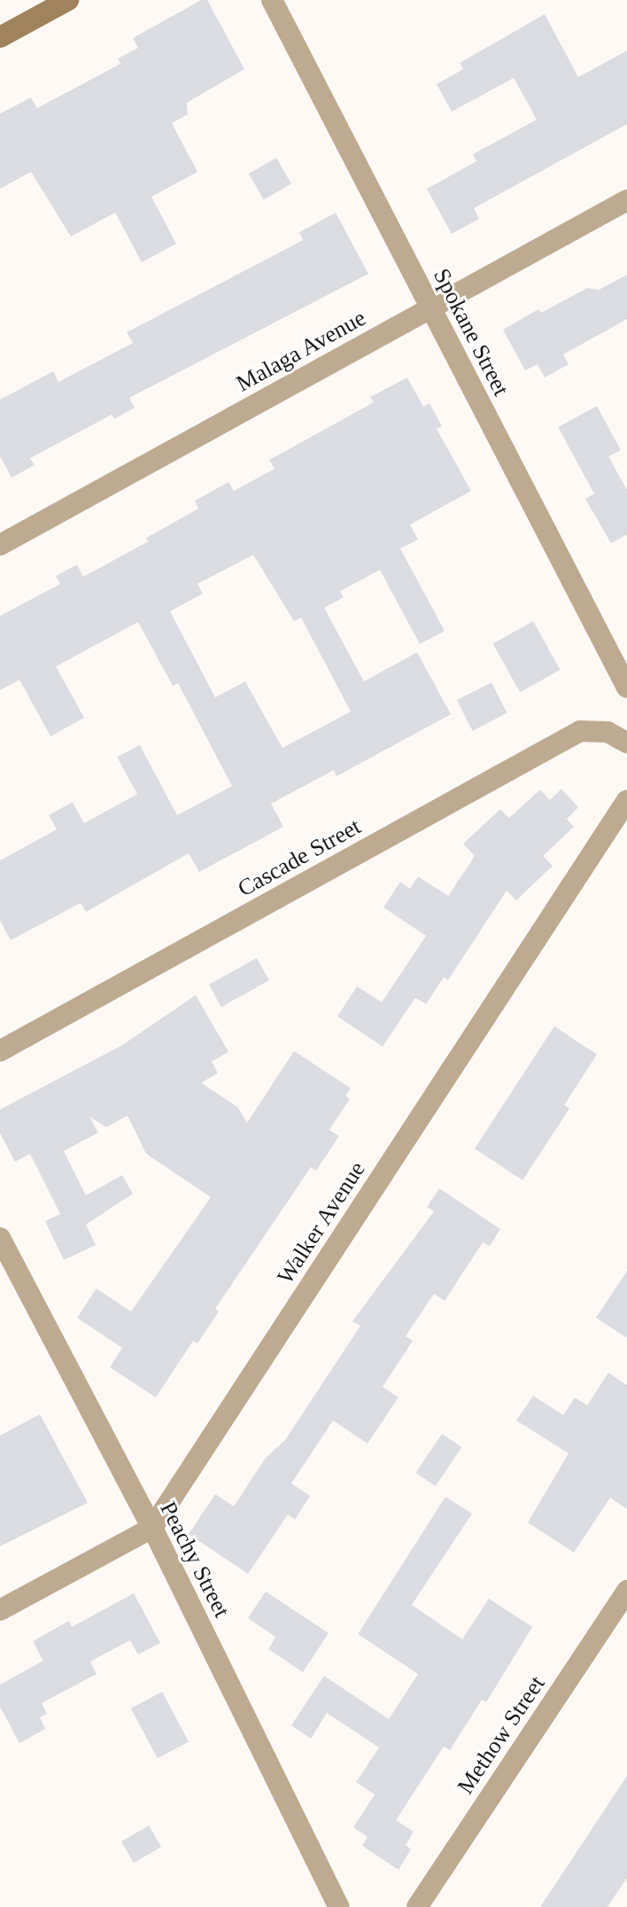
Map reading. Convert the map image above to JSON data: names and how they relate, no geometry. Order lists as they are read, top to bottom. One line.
{"streets":{"street":["Spokane Street","Malaga Avenue","Cascade Street","Walker Avenue","Peachy Street","Methow Street"]},"crossings":[["Spokane Street","Malaga Avenue"],["Walker Avenue","Peachy Street"]]}
